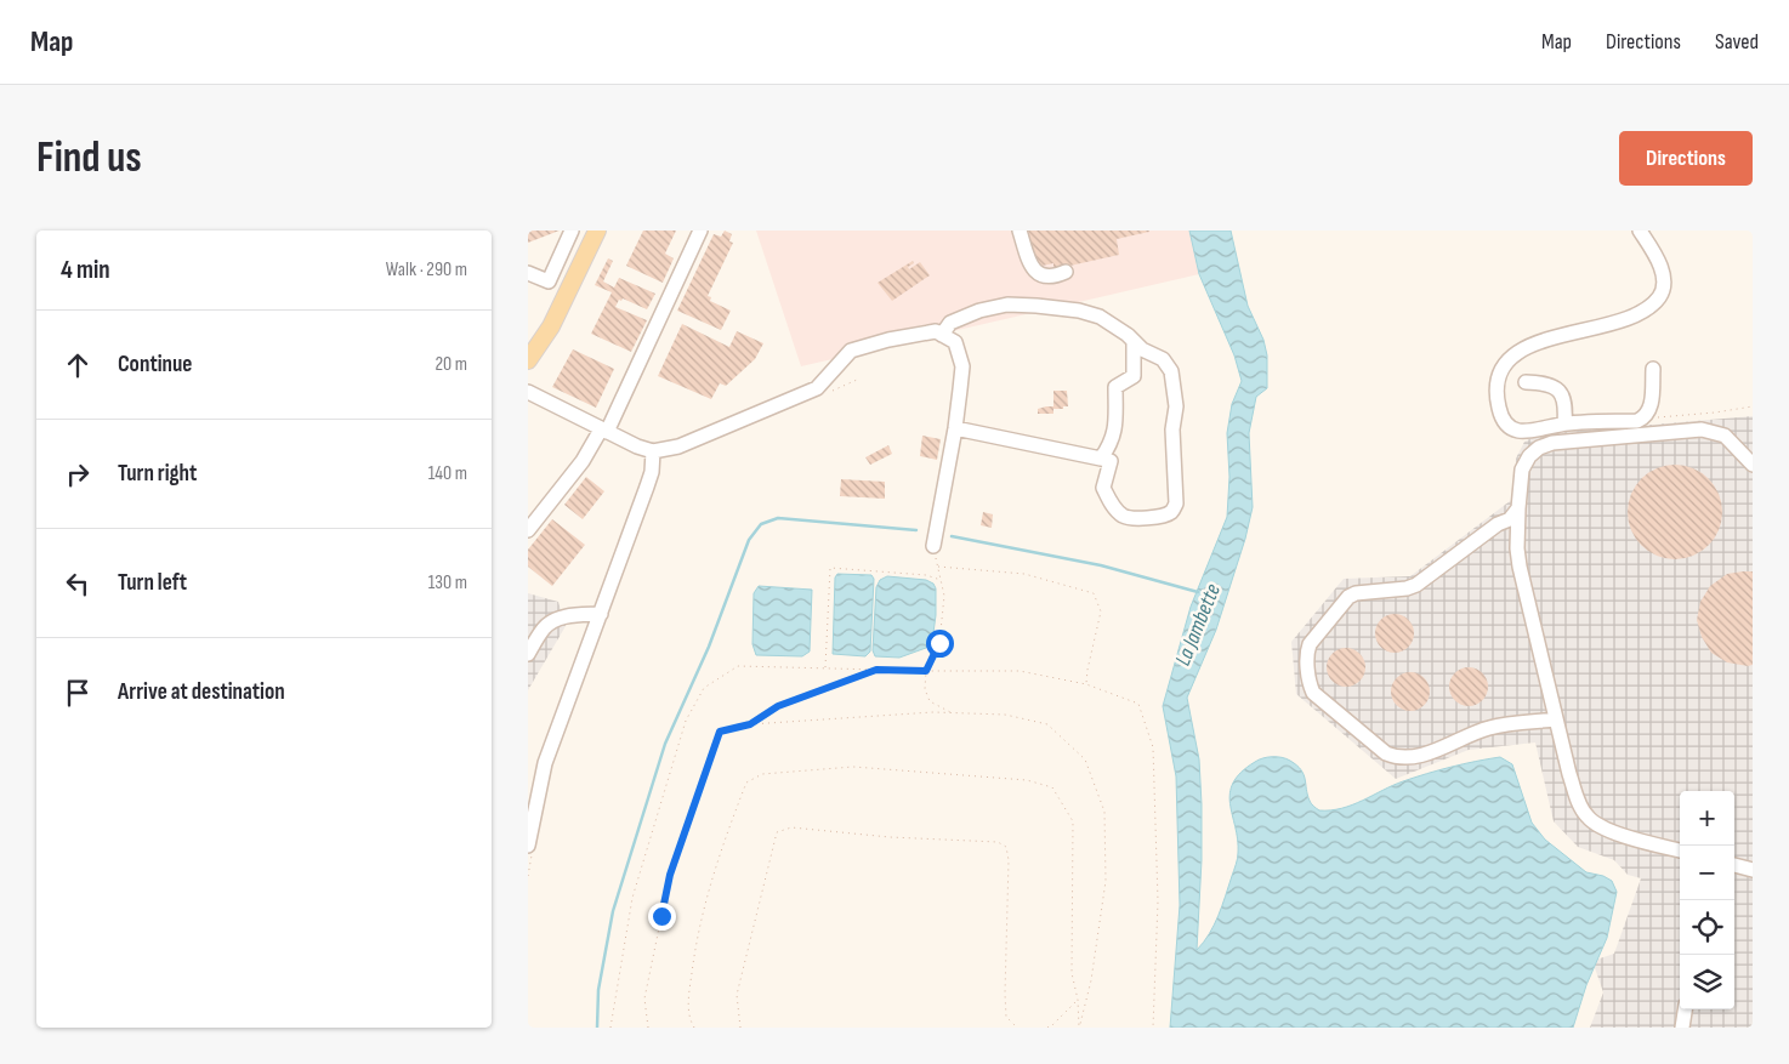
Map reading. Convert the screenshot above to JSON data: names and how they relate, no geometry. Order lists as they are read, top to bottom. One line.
{"water":["La Jambette"],"page":{"header":"Map","nav":["Map","Directions","Saved"],"buttons":"Directions","title":"Find us","heading":["4 min","Walk · 290 m"],"list":[["Continue","20 m"],["Turn right","140 m"],["Turn left","130 m"],"Arrive at destination"],"map_buttons":["+","−"]}}
